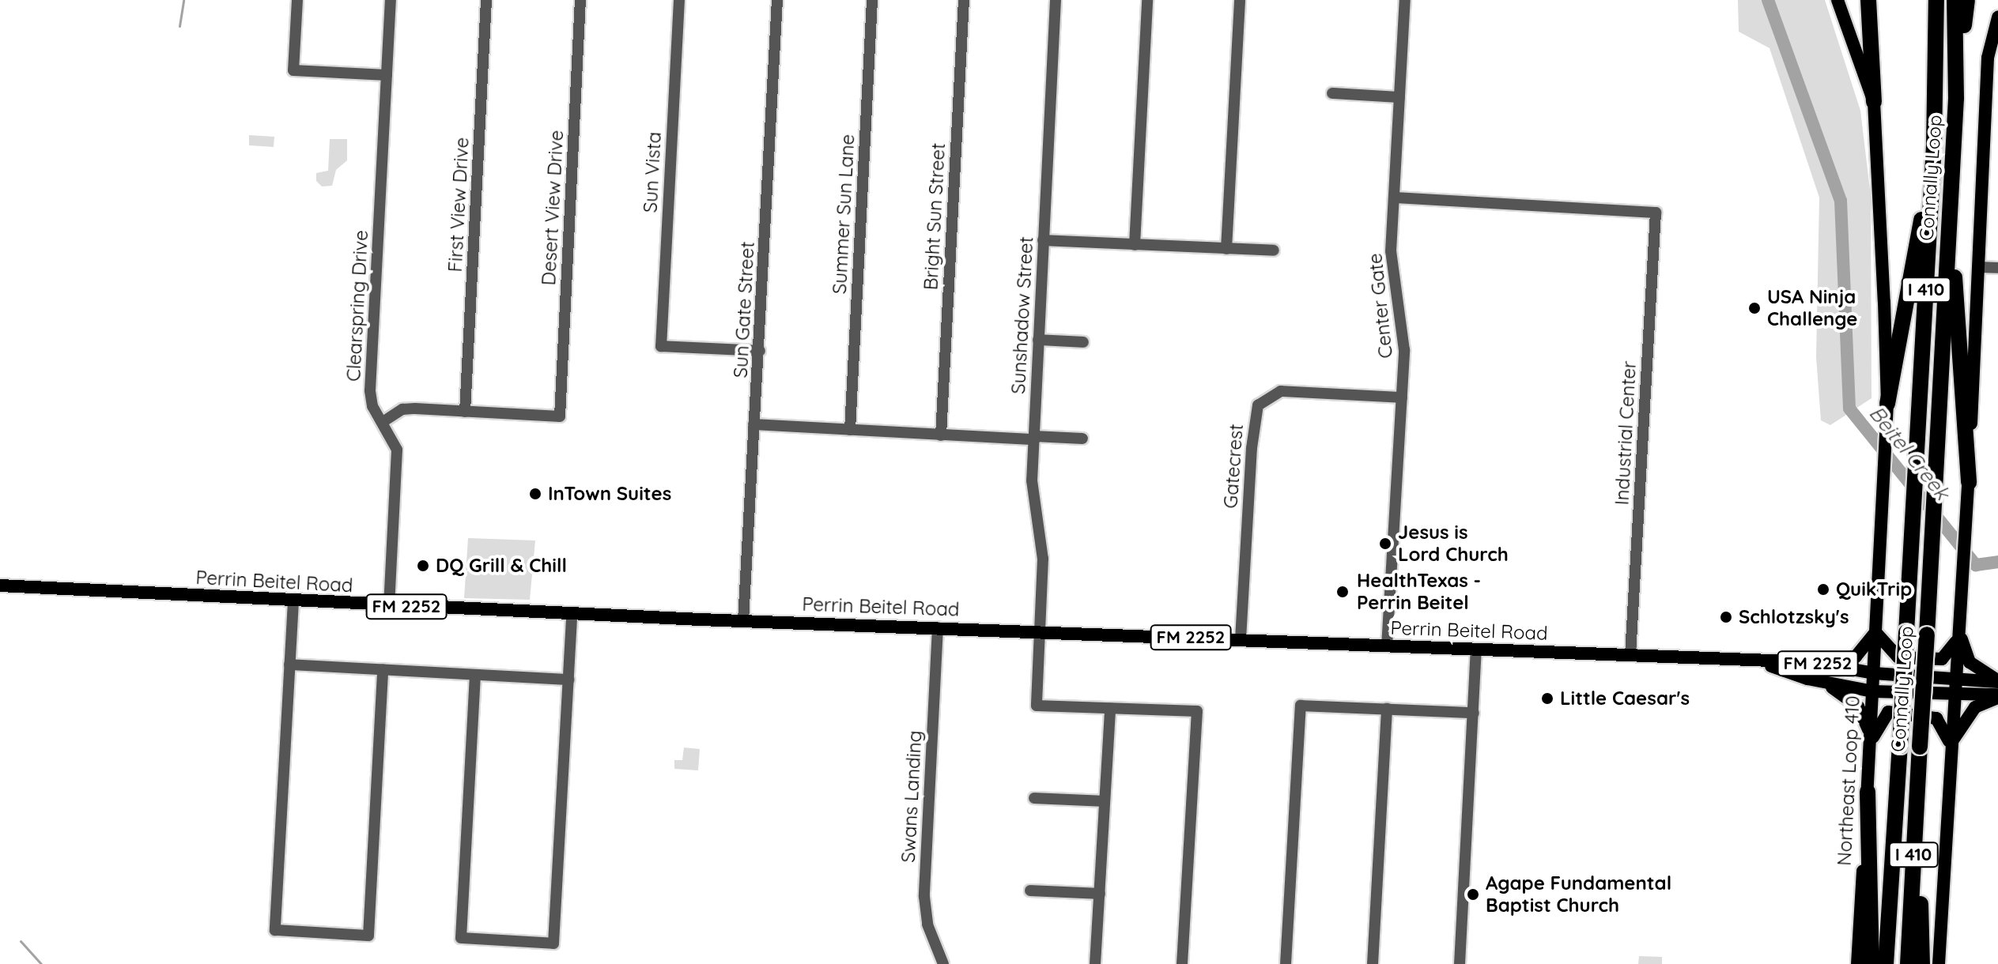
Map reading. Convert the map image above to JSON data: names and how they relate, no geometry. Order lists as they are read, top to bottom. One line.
{"streets":{"highway":["Connally Loop","I 410"],"main road":["Perrin Beitel Road","FM 2252","Northeast Loop 410"],"street":["Sun Vista","First View Drive","Desert View Drive","Summer Sun Lane","Bright Sun Street","Clearspring Drive","Center Gate","Sun Gate Street","Sunshadow Street","Industrial Center","Gatecrest","Swans Landing"]},"crossings":[["Sun Vista","Sun Gate Street"],["First View Drive","Desert View Drive"],["Clearspring Drive","Perrin Beitel Road"],["Center Gate","Industrial Center"],["Center Gate","Gatecrest"],["Center Gate","Perrin Beitel Road"],["Sun Gate Street","Perrin Beitel Road"],["Sunshadow Street","Perrin Beitel Road"],["Industrial Center","Perrin Beitel Road"],["Gatecrest","Perrin Beitel Road"],["Perrin Beitel Road","Northeast Loop 410"],["Perrin Beitel Road","Swans Landing"]],"water":["Beitel Creek"],"places":["USA Ninja Challenge","InTown Suites","Jesus is Lord Church","DQ Grill & Chill","QuikTrip","HealthTexas - Perrin Beitel","Schlotzsky's","Little Caesar's","Agape Fundamental Baptist Church"]}
